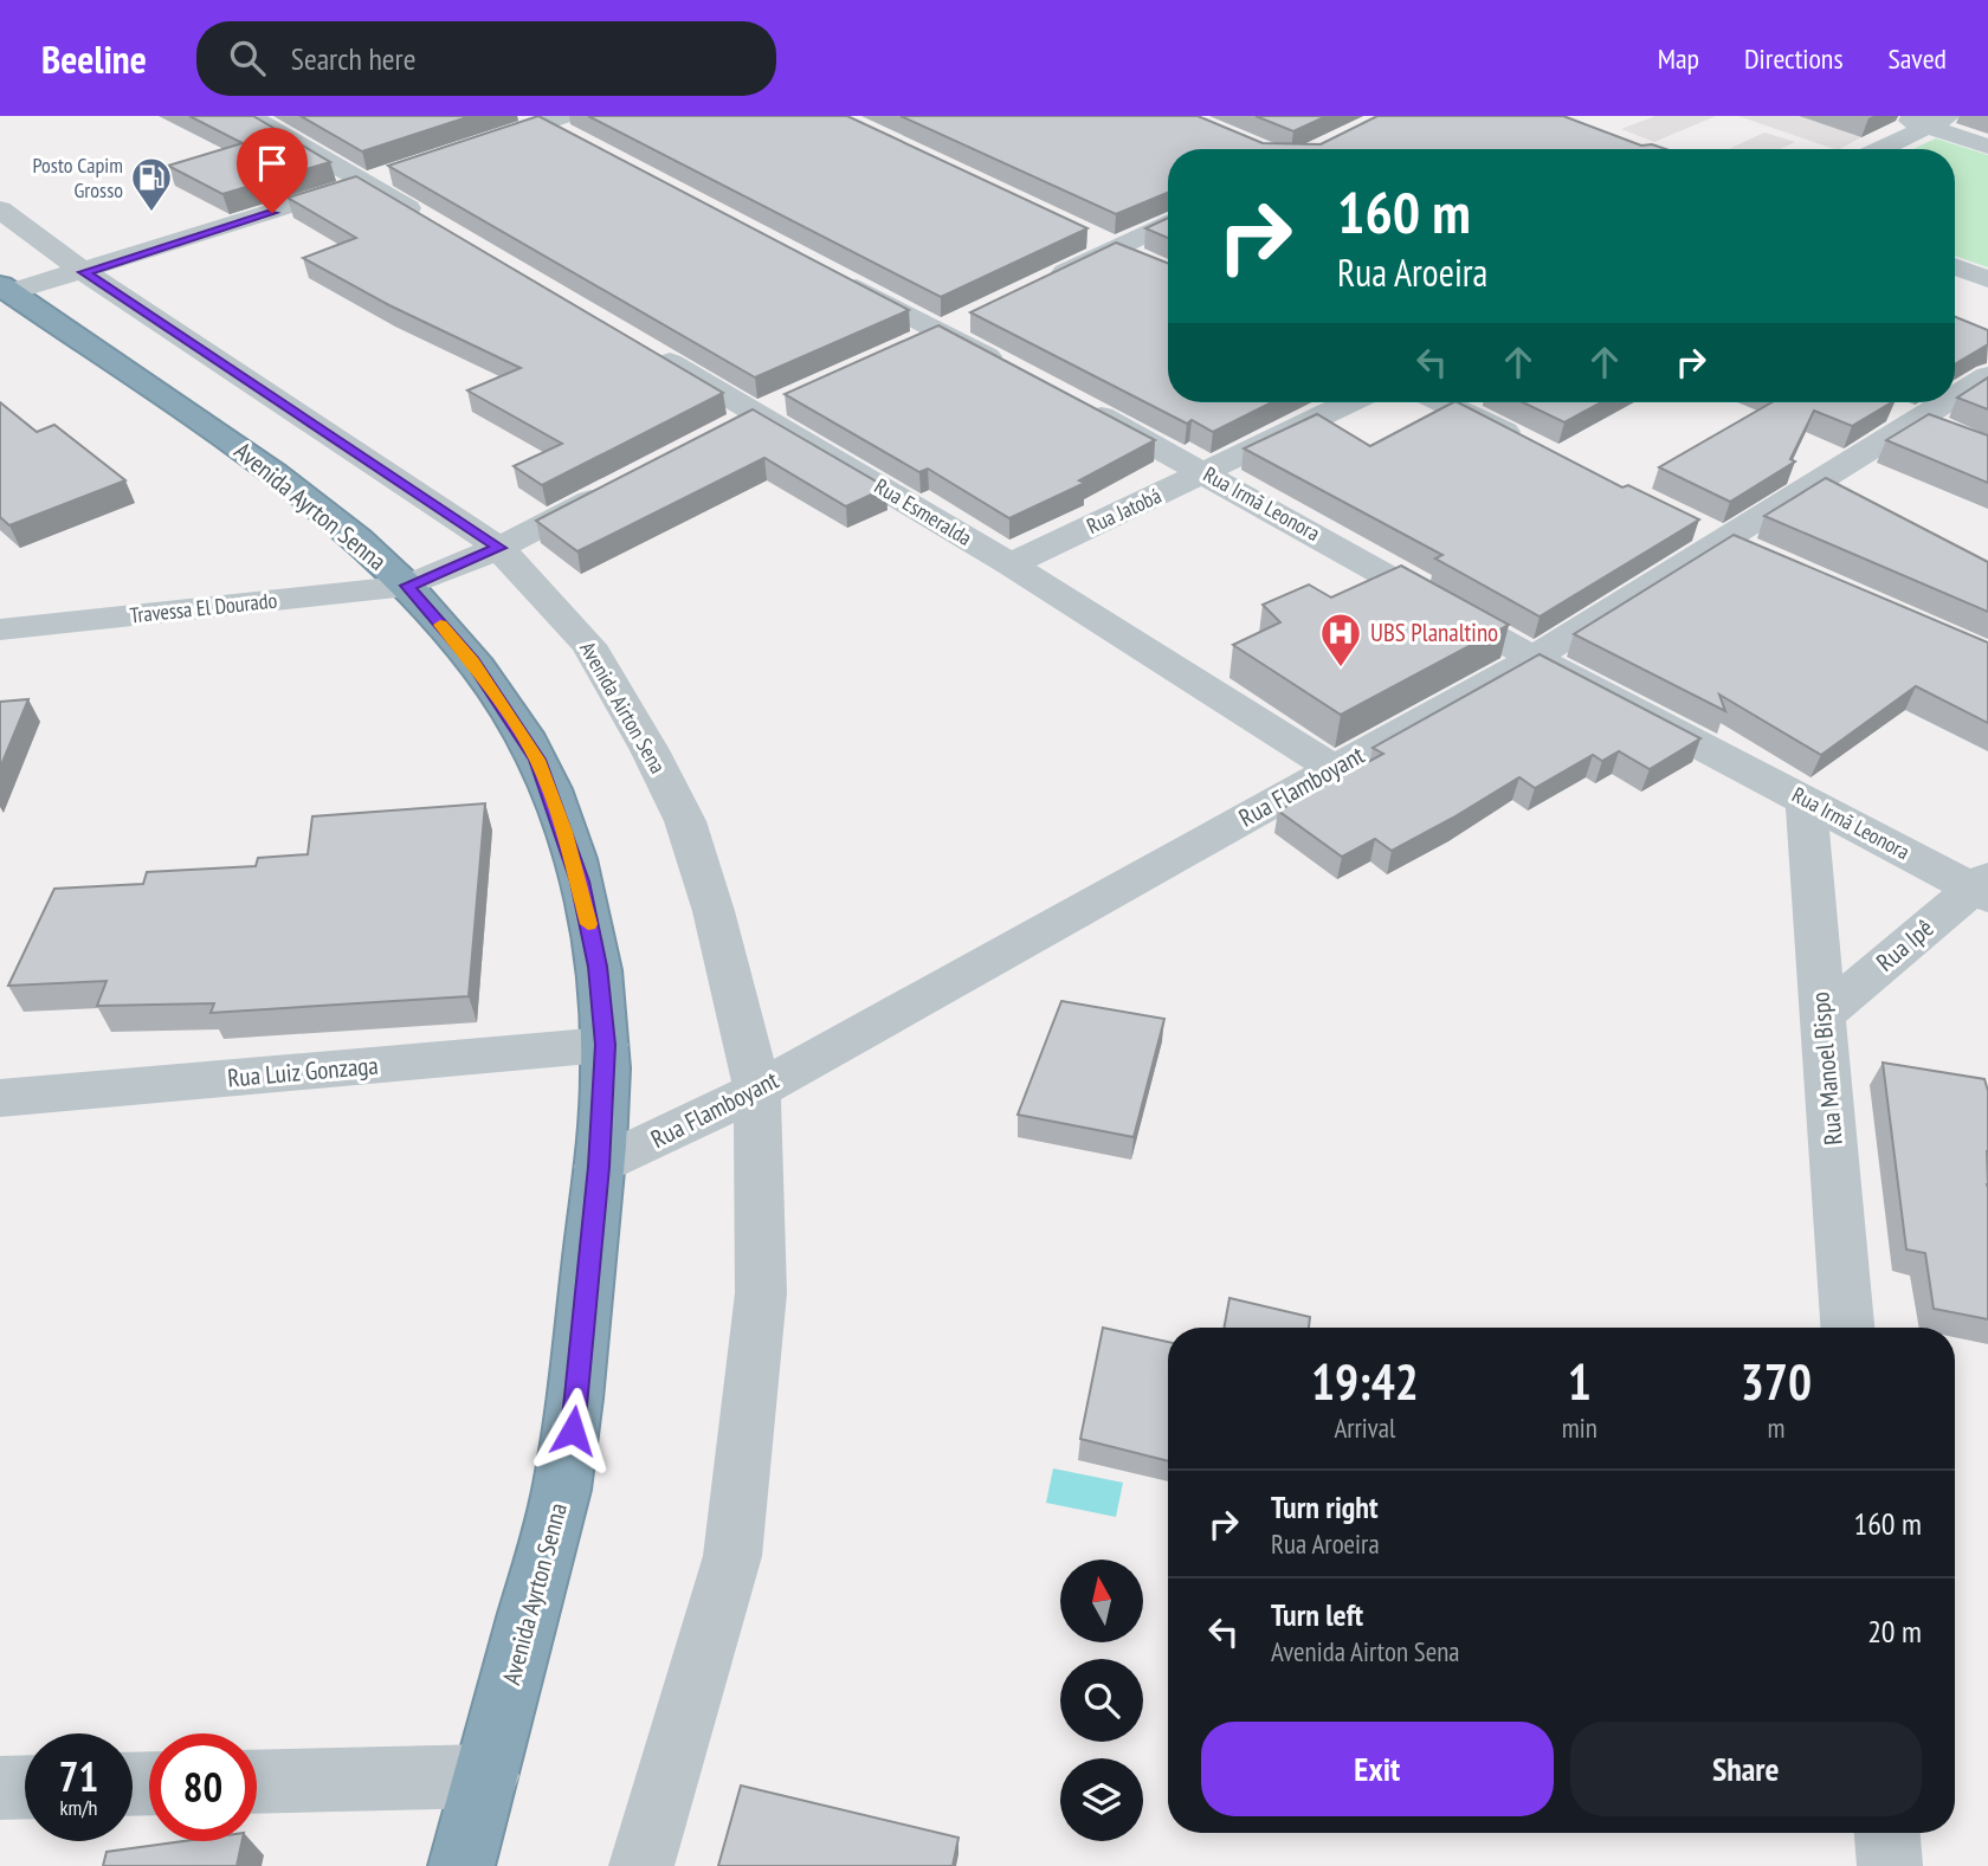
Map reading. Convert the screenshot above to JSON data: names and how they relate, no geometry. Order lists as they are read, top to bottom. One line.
{"streets":{"highway":["Avenida Ayrton Senna"],"street":["Rua Irmã Leonora","Rua Jatobá","Rua Esmeralda","Travessa El Dourado","Avenida Airton Sena","Rua Flamboyant","Rua Ipê","Rua Manoel Bispo","Rua Luiz Gonzaga"]},"crossings":[["Rua Irmã Leonora","Rua Jatobá"],["Rua Irmã Leonora","Rua Flamboyant"],["Rua Irmã Leonora","Rua Ipê"],["Rua Irmã Leonora","Rua Manoel Bispo"],["Avenida Ayrton Senna","Travessa El Dourado"],["Avenida Ayrton Senna","Rua Flamboyant"],["Avenida Ayrton Senna","Rua Luiz Gonzaga"],["Rua Jatobá","Rua Esmeralda"],["Rua Esmeralda","Rua Flamboyant"],["Travessa El Dourado","Avenida Airton Sena"],["Avenida Airton Sena","Rua Flamboyant"],["Rua Ipê","Rua Manoel Bispo"]],"places":{"fuel station":["Posto Capim Grosso"],"hospital":["UBS Planaltino"]},"north":"top","page":{"header":"Beeline","search":"Search here","nav":["Map","Directions","Saved"],"turn":["160 m","Rua Aroeira"],"eta":["19:42","Arrival","1","min","370","m"],"list":[{"name":"Turn right","note":"Rua Aroeira","value":"160 m"},{"name":"Turn left","note":"Avenida Airton Sena","value":"20 m"}],"buttons":["Exit","Share"],"speed":"71 km/h","limit":"80"}}
